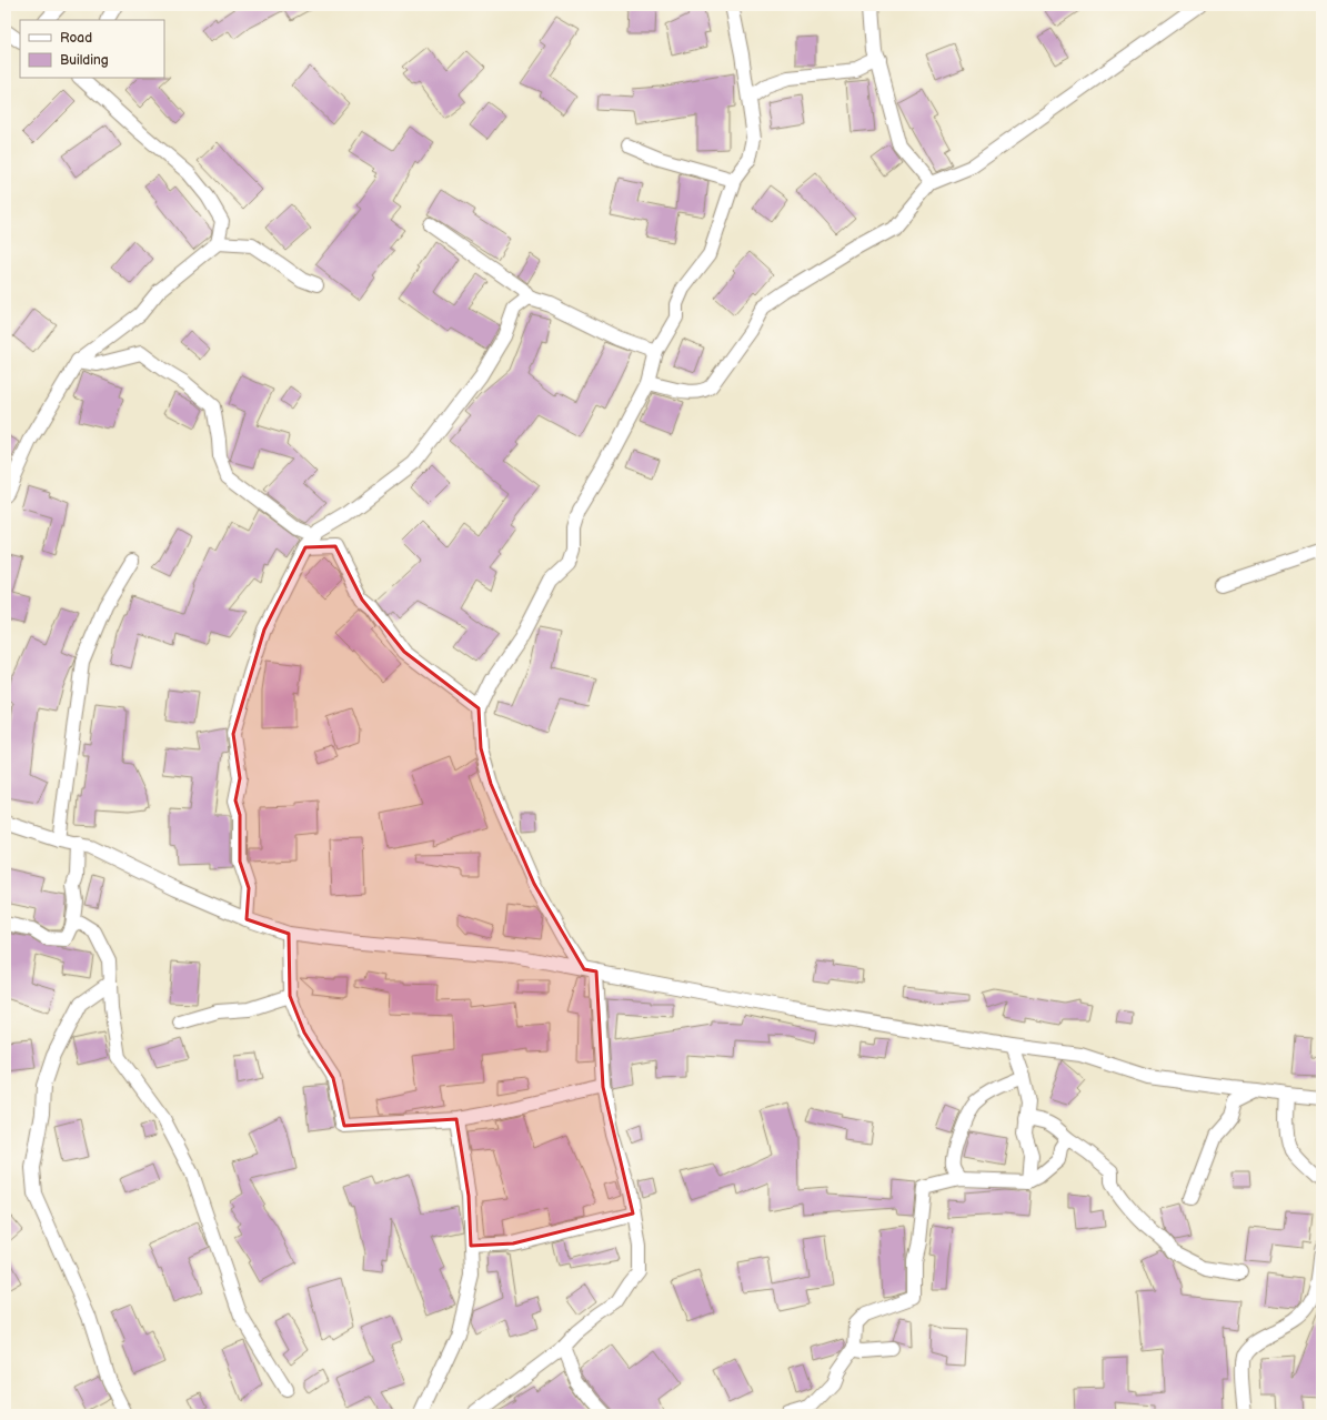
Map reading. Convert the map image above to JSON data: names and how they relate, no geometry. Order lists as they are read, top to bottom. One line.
{"legend":["Road","Building"]}
